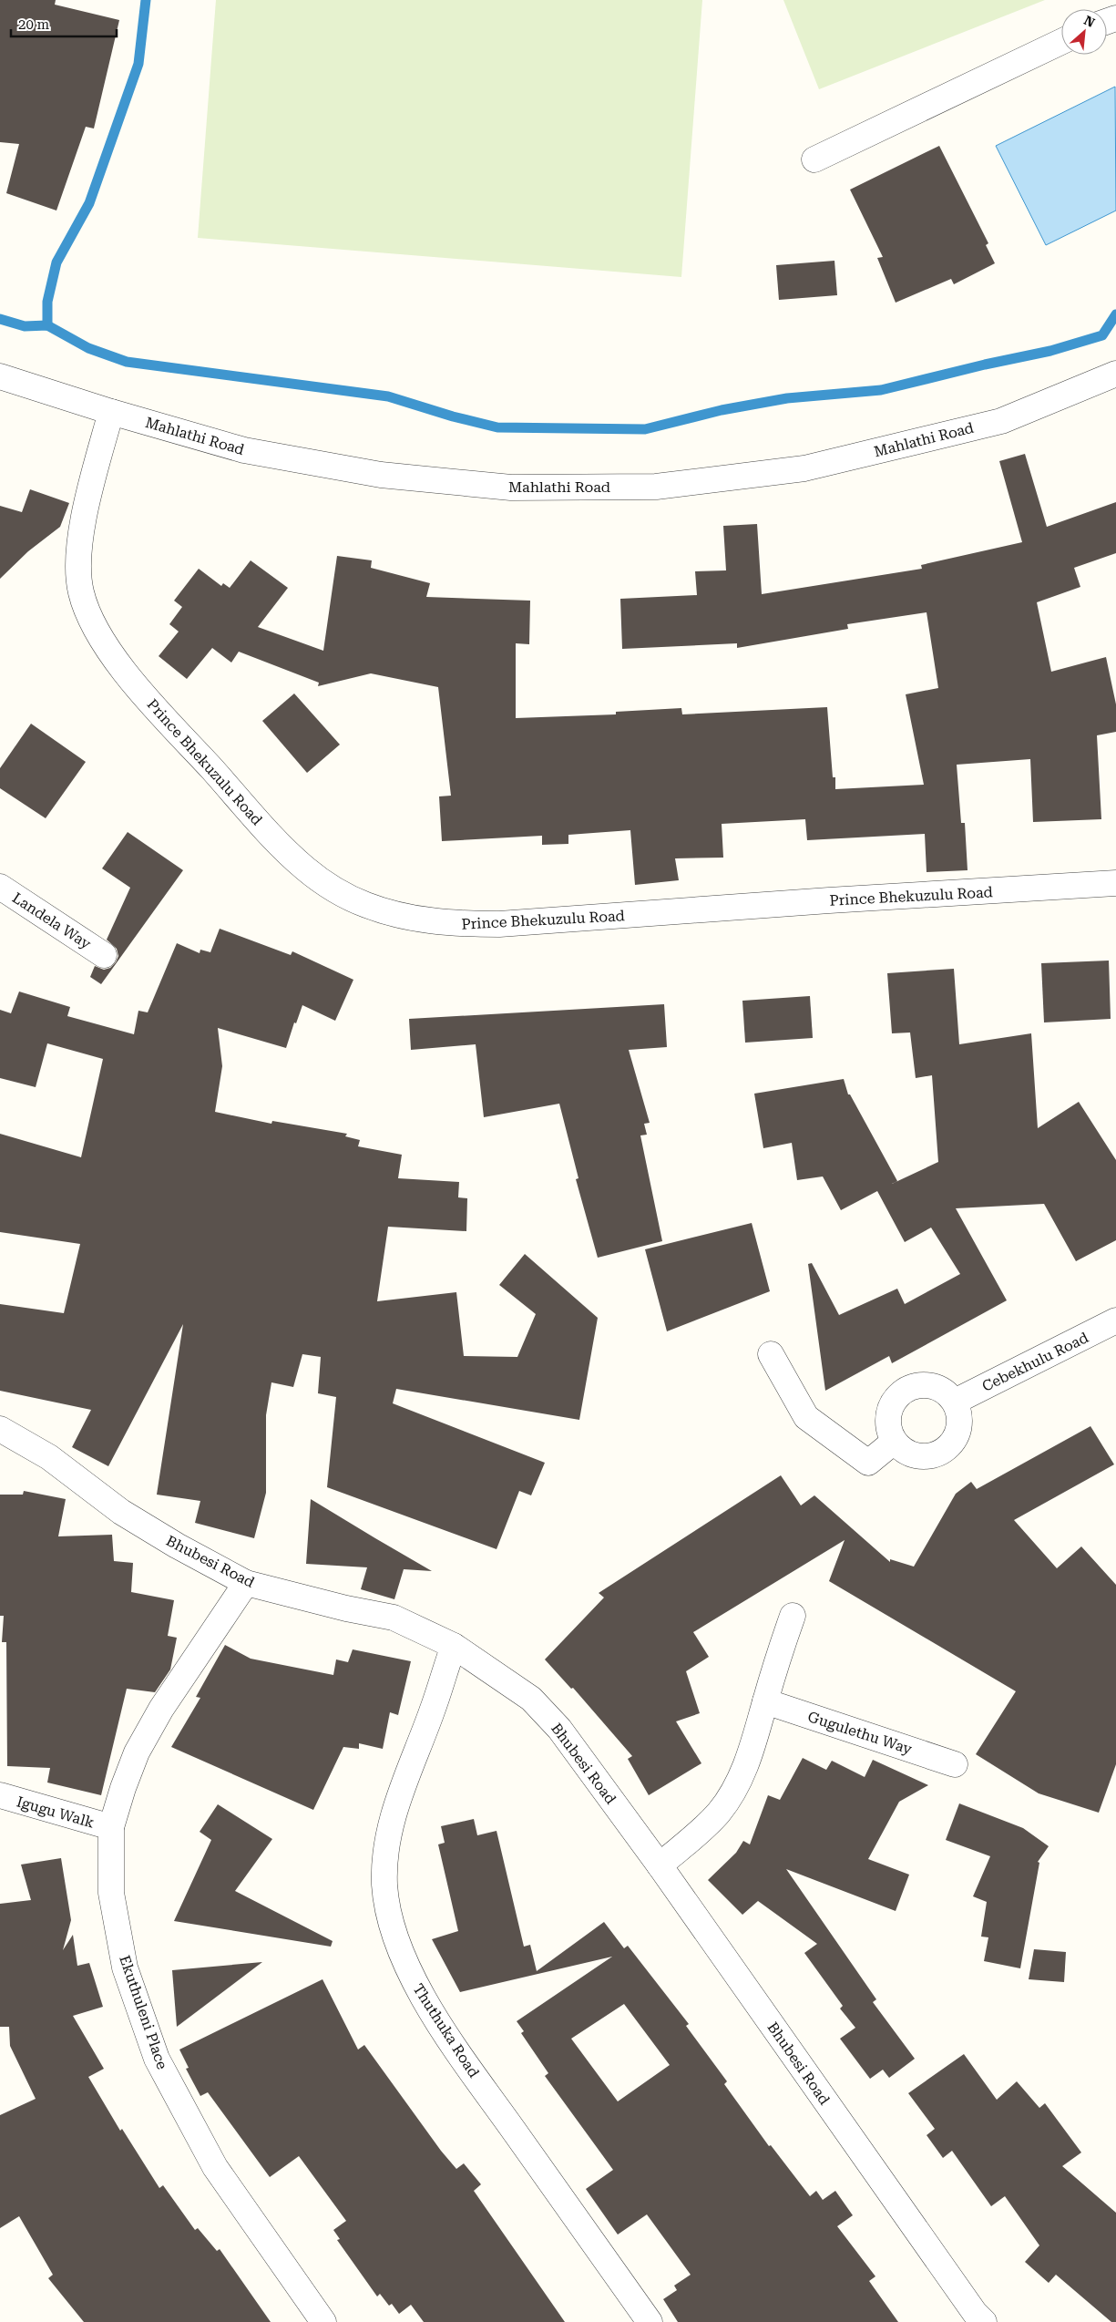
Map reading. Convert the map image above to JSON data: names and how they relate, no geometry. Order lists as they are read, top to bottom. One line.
{"streets":{"street":["Mahlathi Road","Prince Bhekuzulu Road","Landela Way","Cebekhulu Road","Bhubesi Road","Gugulethu Way","Igugu Walk","Ekuthuleni Place","Thuthuka Road"]},"crossings":[["Mahlathi Road","Prince Bhekuzulu Road"],["Bhubesi Road","Ekuthuleni Place"],["Bhubesi Road","Thuthuka Road"],["Igugu Walk","Ekuthuleni Place"]],"scale_bar":"20 m","north":"top right"}
